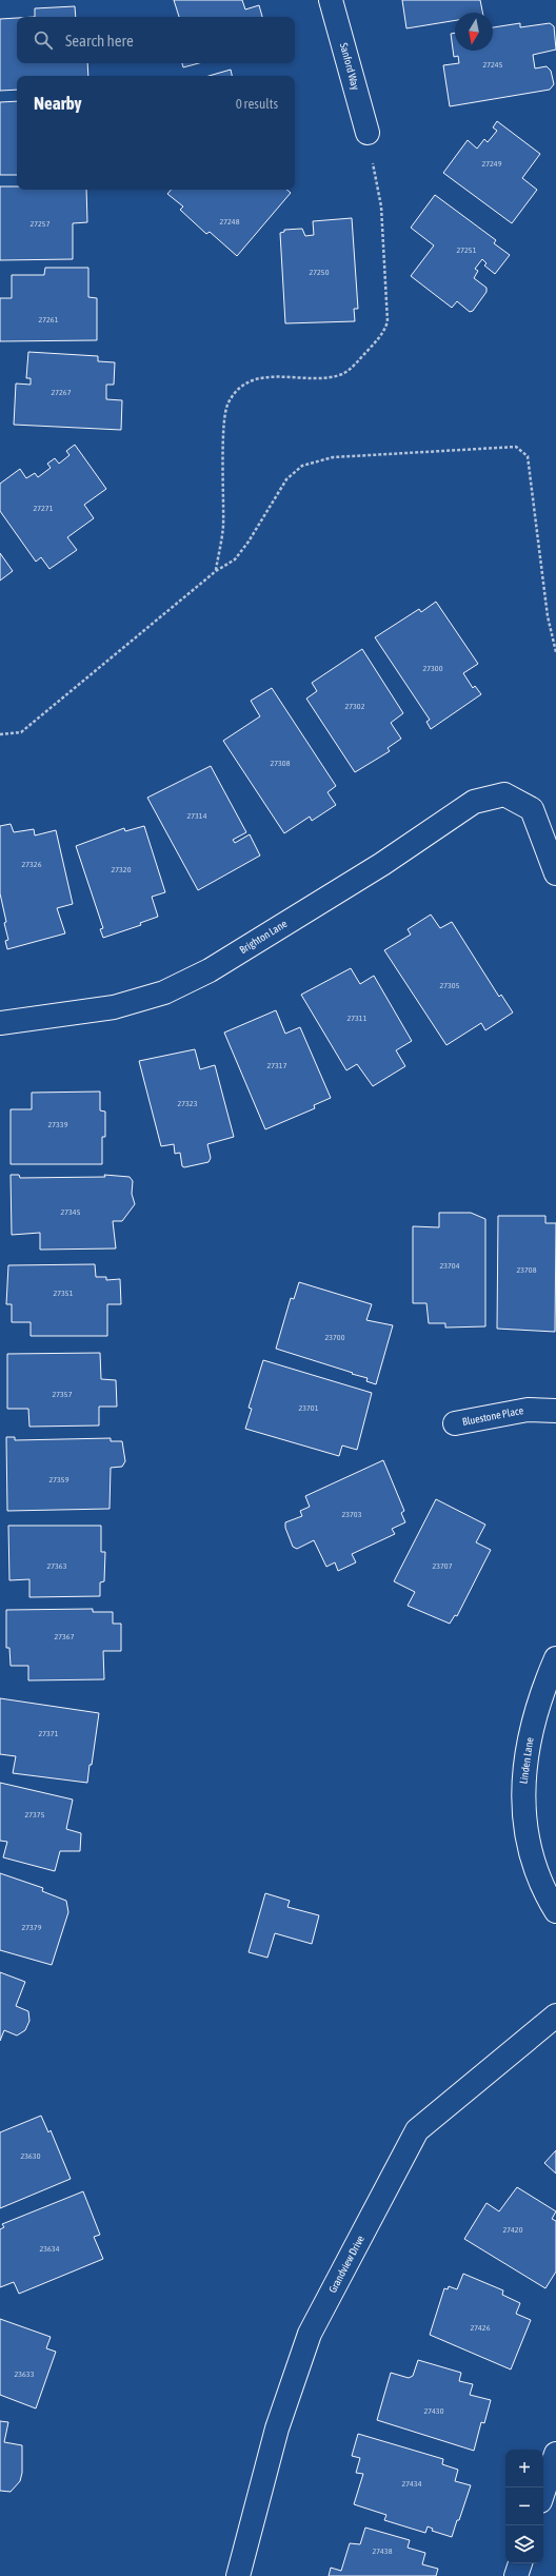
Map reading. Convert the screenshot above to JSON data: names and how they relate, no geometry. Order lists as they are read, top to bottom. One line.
{"streets":{"street":["Sanford Way","Brighton Lane","Bluestone Place","Linden Lane","Grandview Drive"]},"house_numbers":["27245","27249","27248","27257","27251","27250","27261","27267","27271","27300","27302","27308","27314","27326","27320","27305","27311","27317","27323","27339","27345","23704","23708","27351","23700","27357","23701","27359","23703","27363","23707","27367","27371","27375","27379","23630","27420","23634","27426","23633","27430","27434","27438"],"north":"bottom","page":{"search":"Search here","heading":["Nearby","0 results"],"map_buttons":["+","−"]}}
